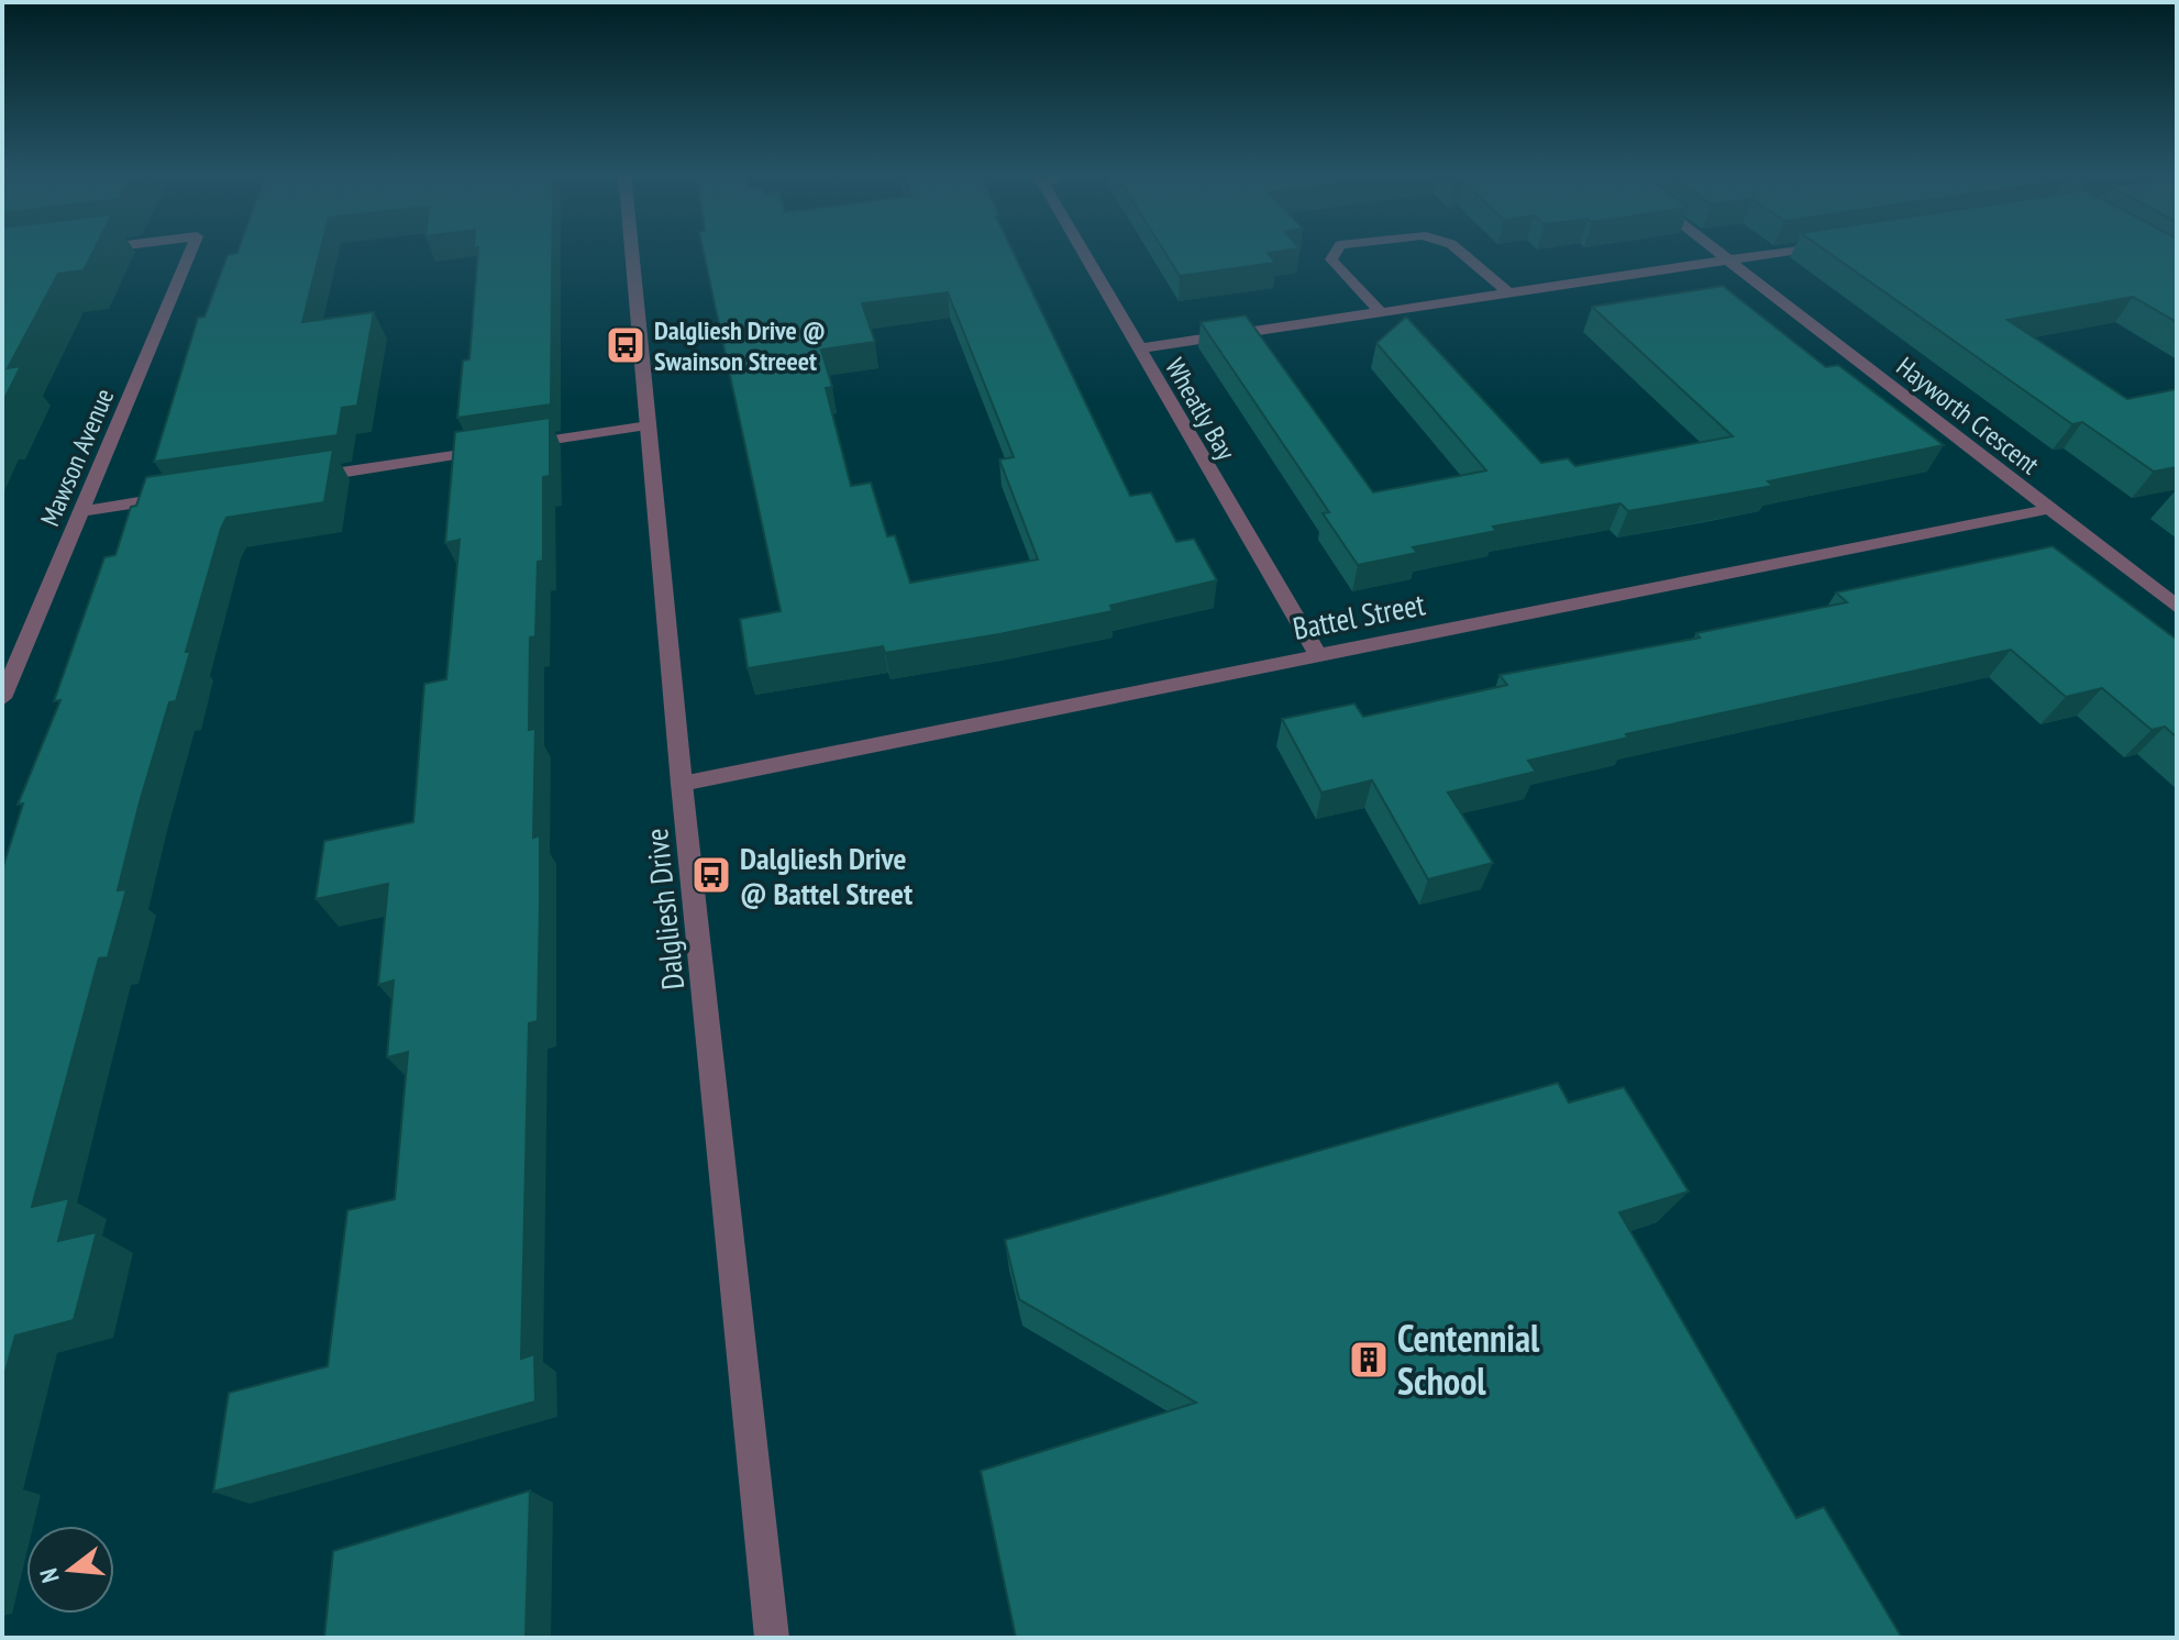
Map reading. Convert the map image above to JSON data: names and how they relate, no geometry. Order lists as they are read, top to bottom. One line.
{"streets":{"street":["Wheatly Bay","Hayworth Crescent","Mawson Avenue","Battel Street","Dalgliesh Drive"]},"crossings":[["Wheatly Bay","Battel Street"],["Hayworth Crescent","Battel Street"],["Battel Street","Dalgliesh Drive"]],"places":{"bus stop":["Dalgliesh Drive @ Swainson Streeet","Dalgliesh Drive @ Battel Street"],"building":["Centennial School"]},"north":"left"}
